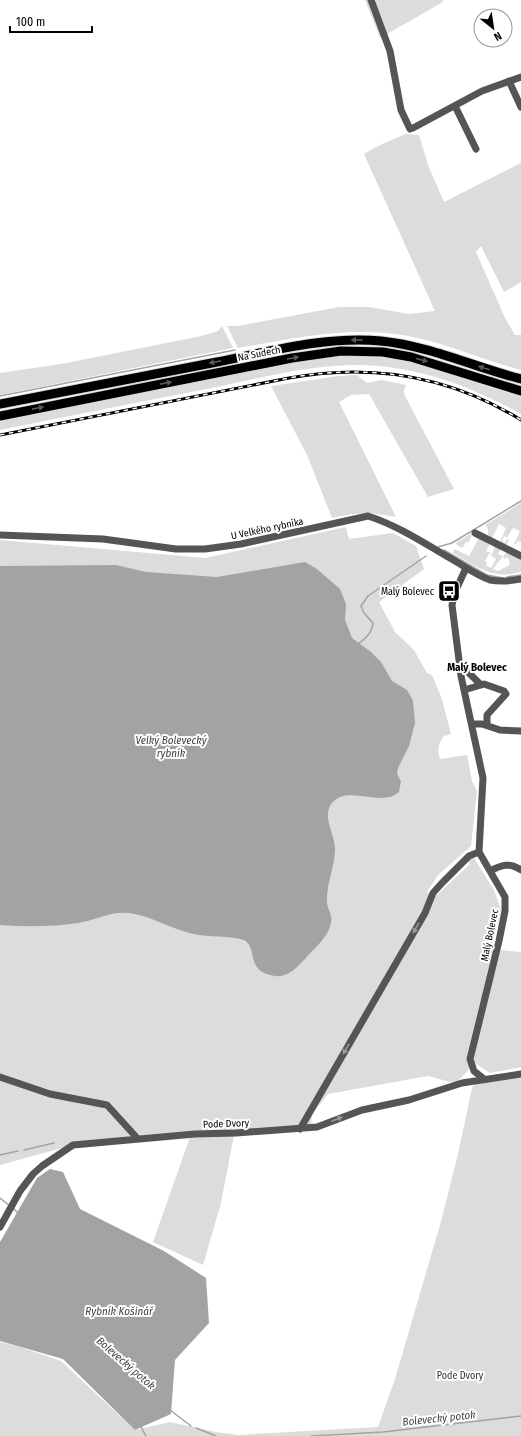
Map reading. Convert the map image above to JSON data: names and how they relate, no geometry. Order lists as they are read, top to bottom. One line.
{"streets":{"main road":["Na Sudech"],"street":["U Velkého rybníka","Malý Bolevec","Pode Dvory"]},"crossings":[["Malý Bolevec","Pode Dvory"]],"districts":["Malý Bolevec"],"water":["Velký Bolevecký rybník","Rybník Košinář","Bolevecký potok"],"parks":["Pode Dvory"],"places":{"bus stop":["Malý Bolevec"]},"scale_bar":"100 m","north":"bottom right"}
